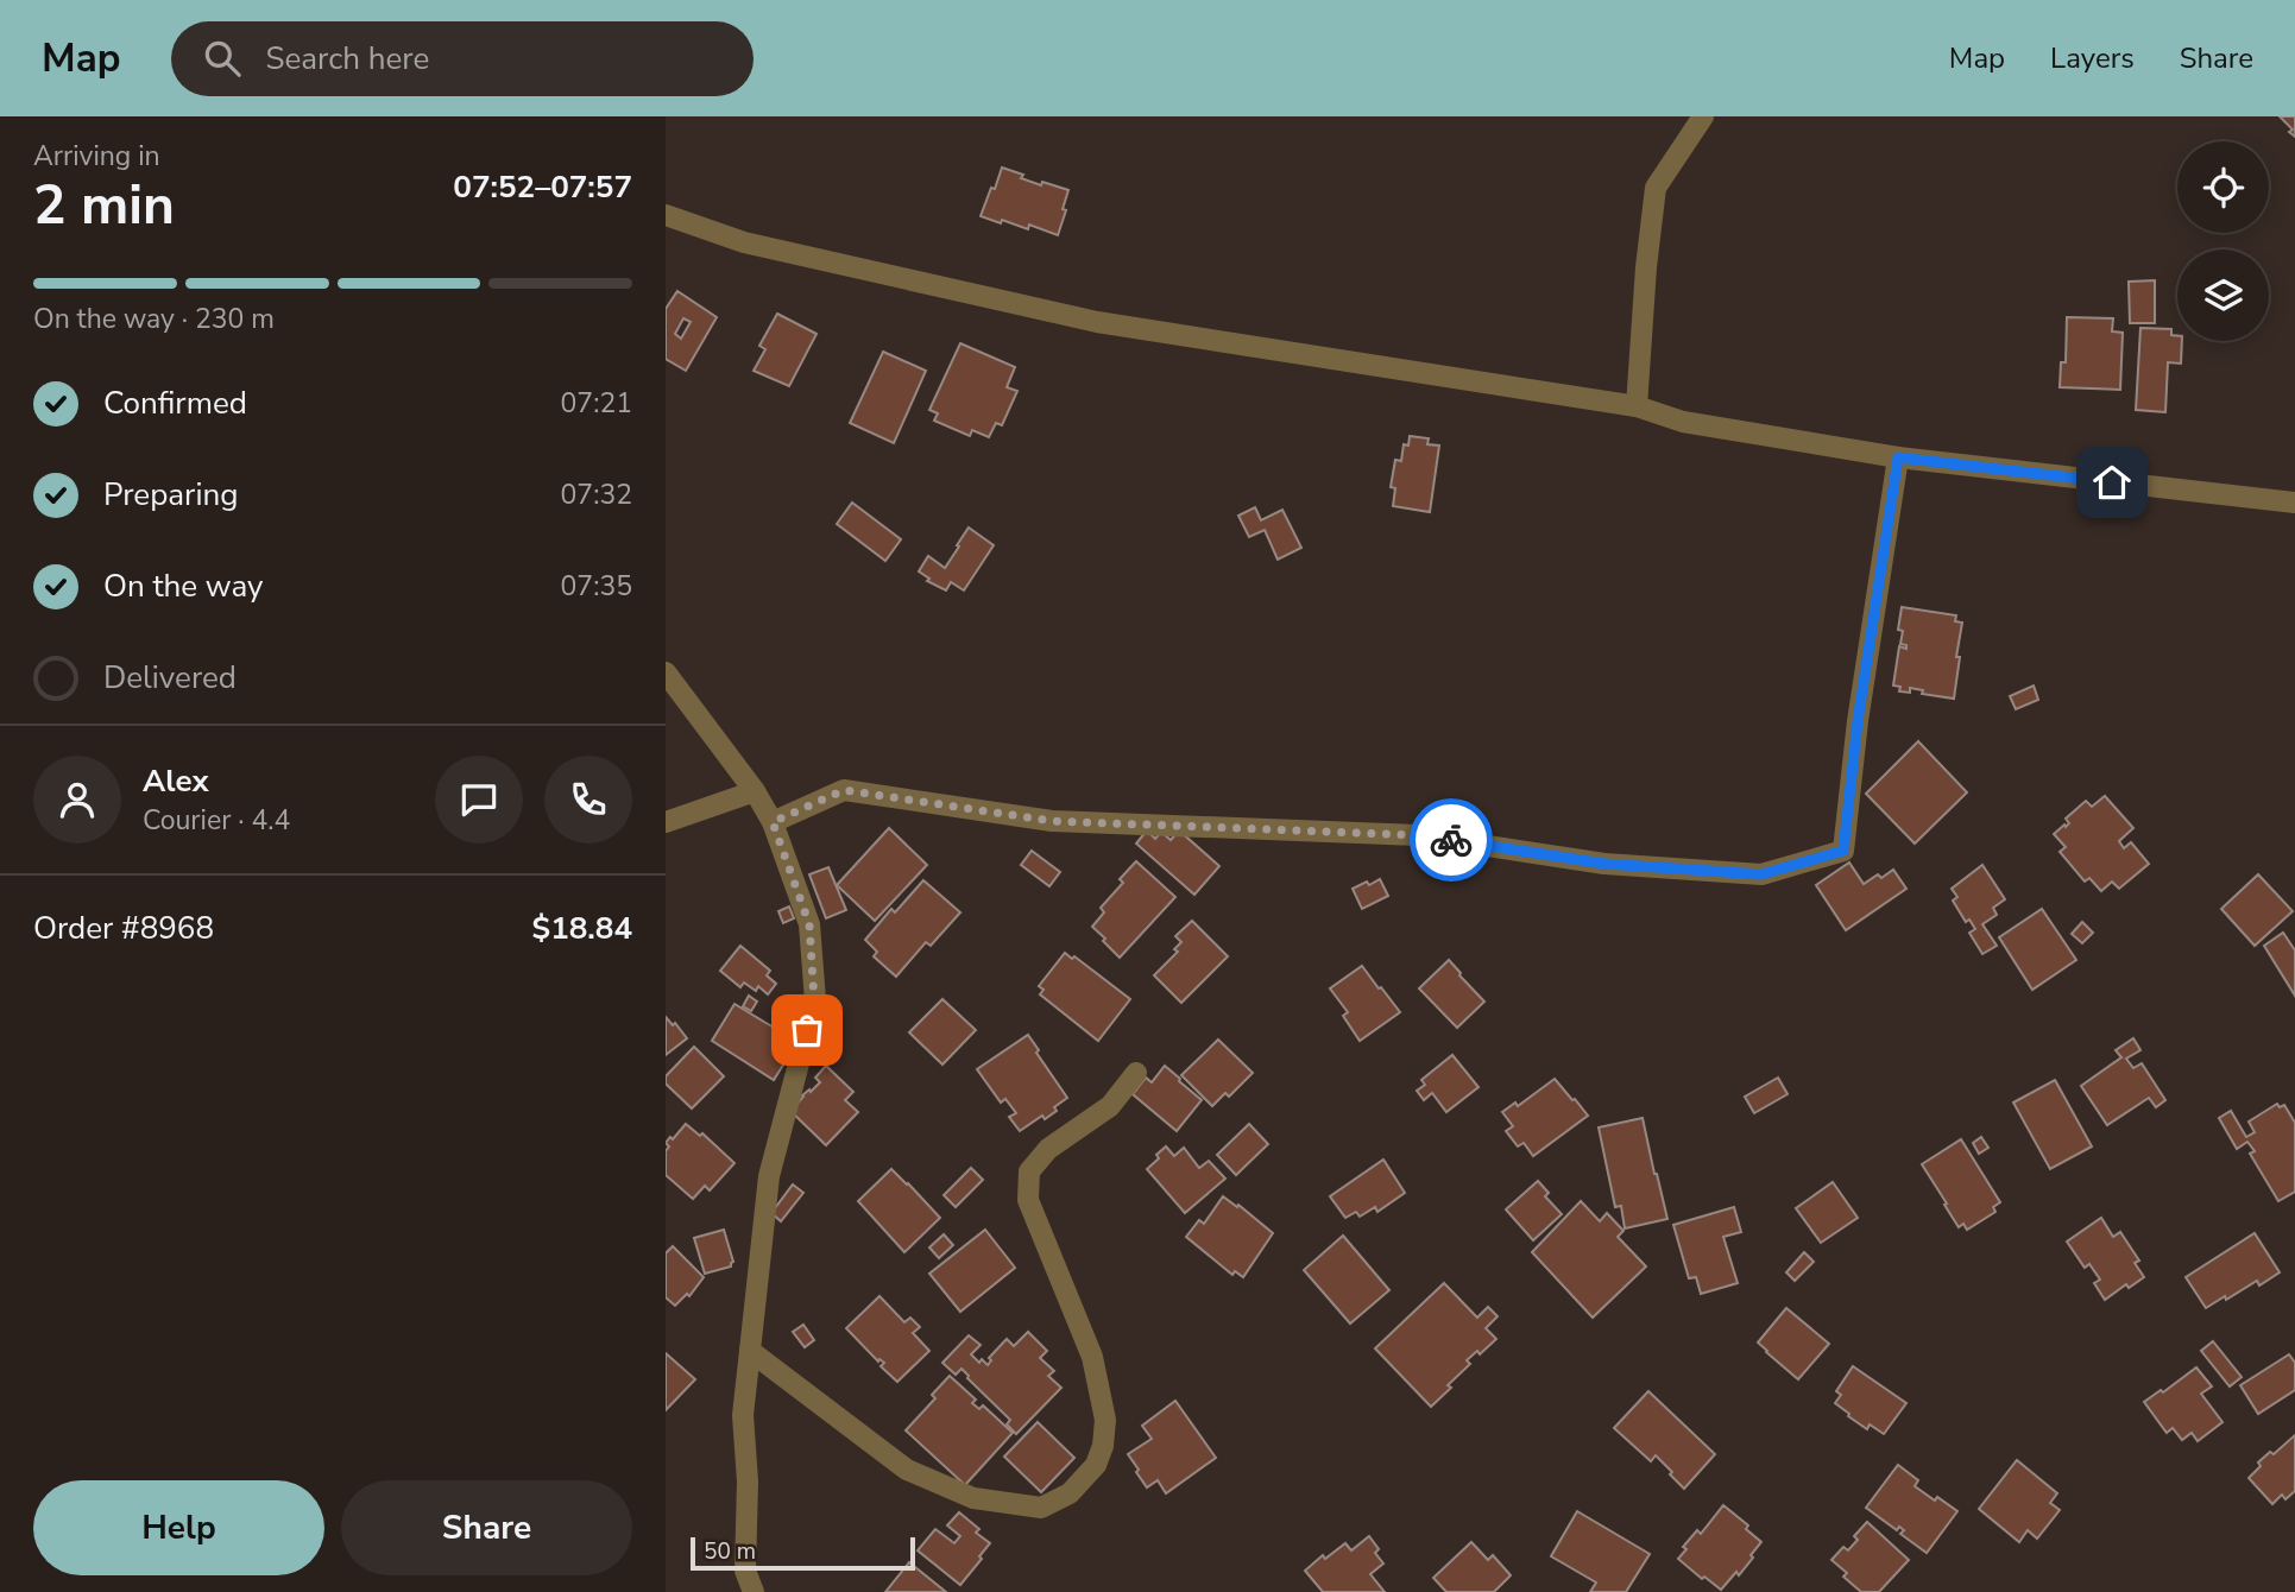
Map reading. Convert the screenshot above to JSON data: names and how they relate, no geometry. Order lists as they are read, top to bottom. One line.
{"scale_bar":"50 m","page":{"header":"Map","search":"Search here","nav":["Map","Layers","Share"],"heading":["2 min","Arriving in","07:52–07:57"],"panel":["Alex","Courier · 4.4","Order #8968","$18.84"],"bar":"On the way · 230 m","list":[["Confirmed","07:21"],["Preparing","07:32"],["On the way","07:35"],"Delivered"],"buttons":["Help","Share"],"scale":"50 m"}}
